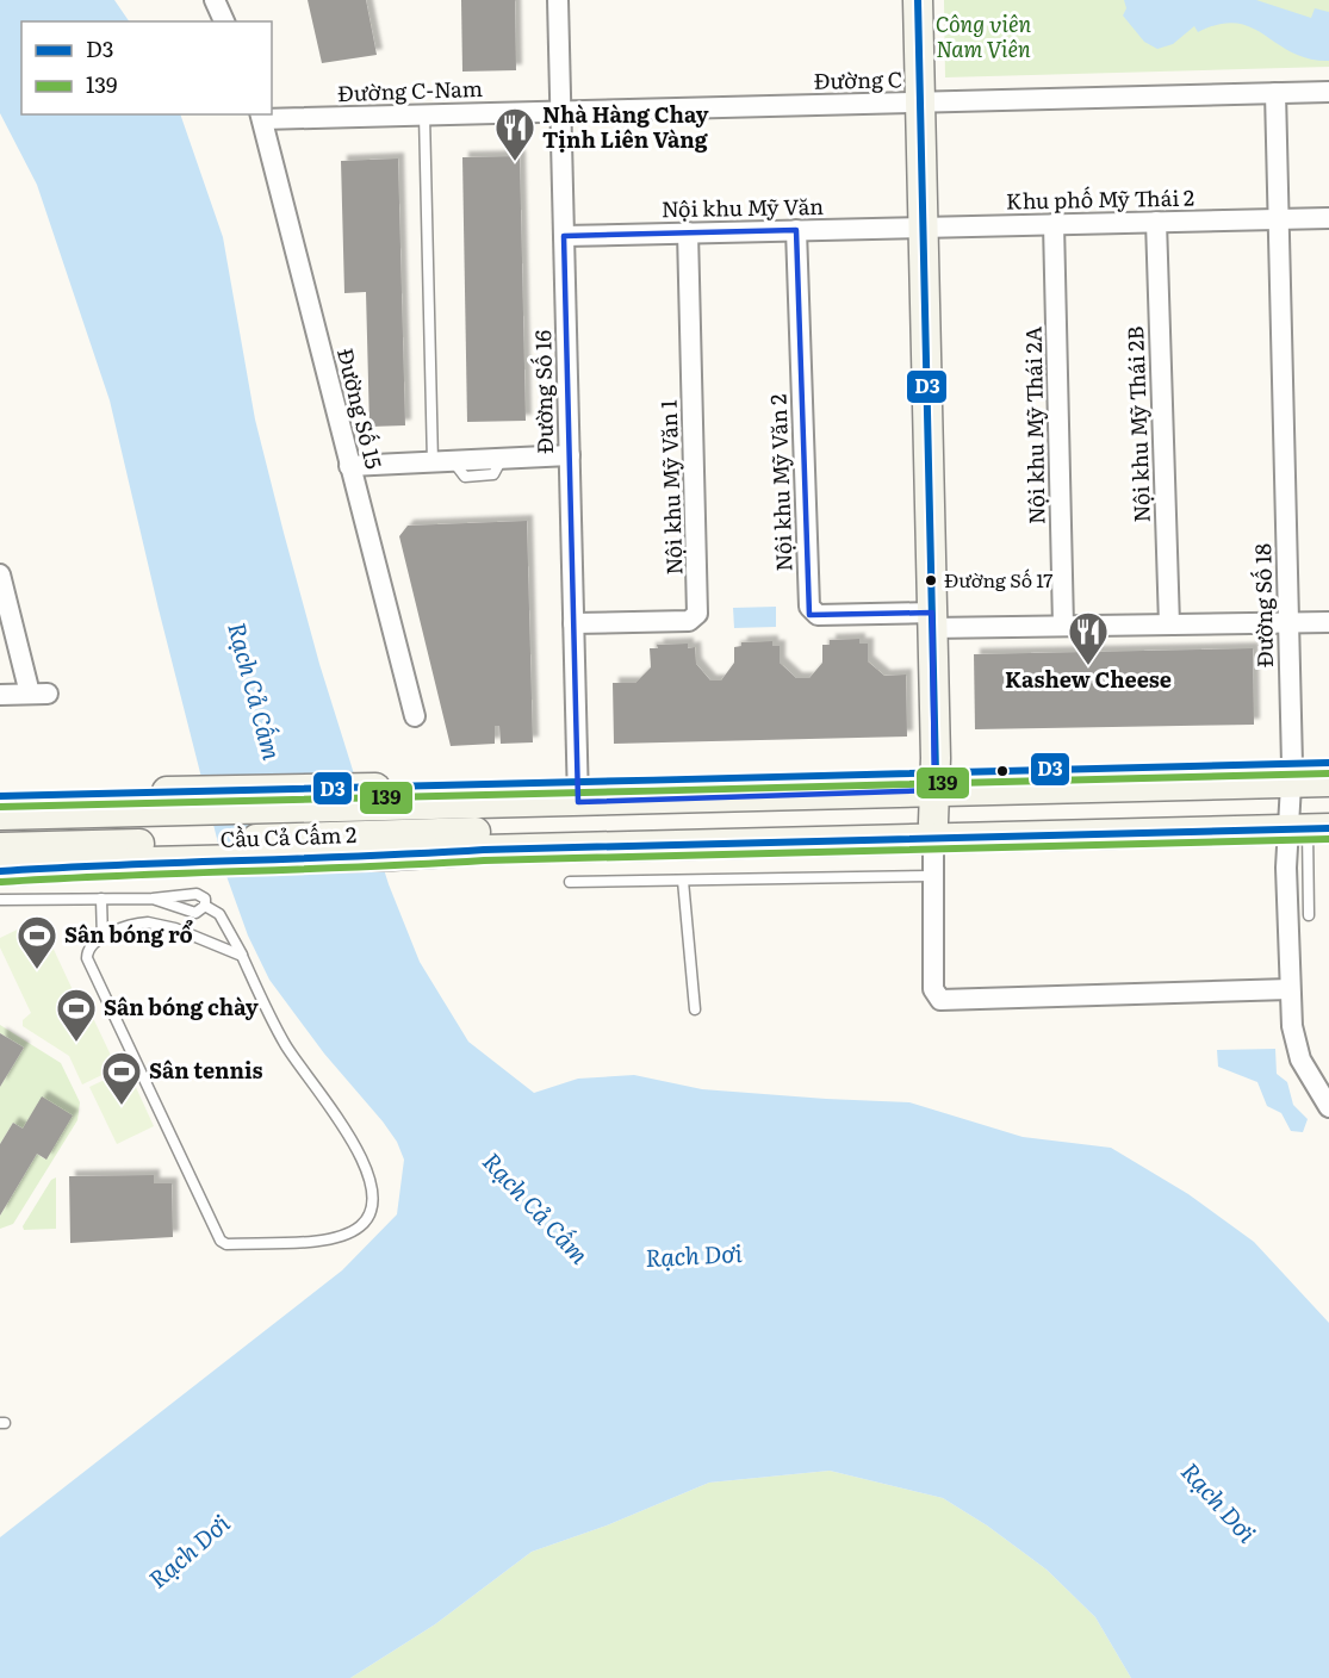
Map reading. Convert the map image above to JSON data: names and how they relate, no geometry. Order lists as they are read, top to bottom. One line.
{"streets":{"main road":["Cầu Cả Cấm 2"],"street":["Đường C","Đường C-Nam","Khu phố Mỹ Thái 2","Nội khu Mỹ Văn","Đường Số 16","Đường Số 15","Nội khu Mỹ Thái 2B","Nội khu Mỹ Thái 2A","Nội khu Mỹ Văn 2","Nội khu Mỹ Văn 1","Đường Số 18"]},"crossings":[["Đường C","Đường C-Nam"],["Đường C","Đường Số 16"],["Đường C","Đường Số 18"],["Đường C-Nam","Đường Số 16"],["Đường C-Nam","Đường Số 15"],["Khu phố Mỹ Thái 2","Nội khu Mỹ Văn"],["Khu phố Mỹ Thái 2","Nội khu Mỹ Thái 2B"],["Khu phố Mỹ Thái 2","Nội khu Mỹ Thái 2A"],["Khu phố Mỹ Thái 2","Đường Số 18"],["Nội khu Mỹ Văn","Đường Số 16"],["Nội khu Mỹ Văn","Nội khu Mỹ Văn 2"],["Nội khu Mỹ Văn","Nội khu Mỹ Văn 1"],["Đường Số 16","Nội khu Mỹ Văn 1"]],"water":["Rạch Cả Cấm","Rạch Dơi"],"parks":["Công viên Nam Viên"],"places":{"restaurant":["Nhà Hàng Chay Tịnh Liên Vàng","Kashew Cheese"],"other":["Đường Số 17"],"sports":["Sân bóng rổ","Sân bóng chày","Sân tennis"]},"lines":["transit line D3","transit line 139"],"legend":["D3","139"]}
